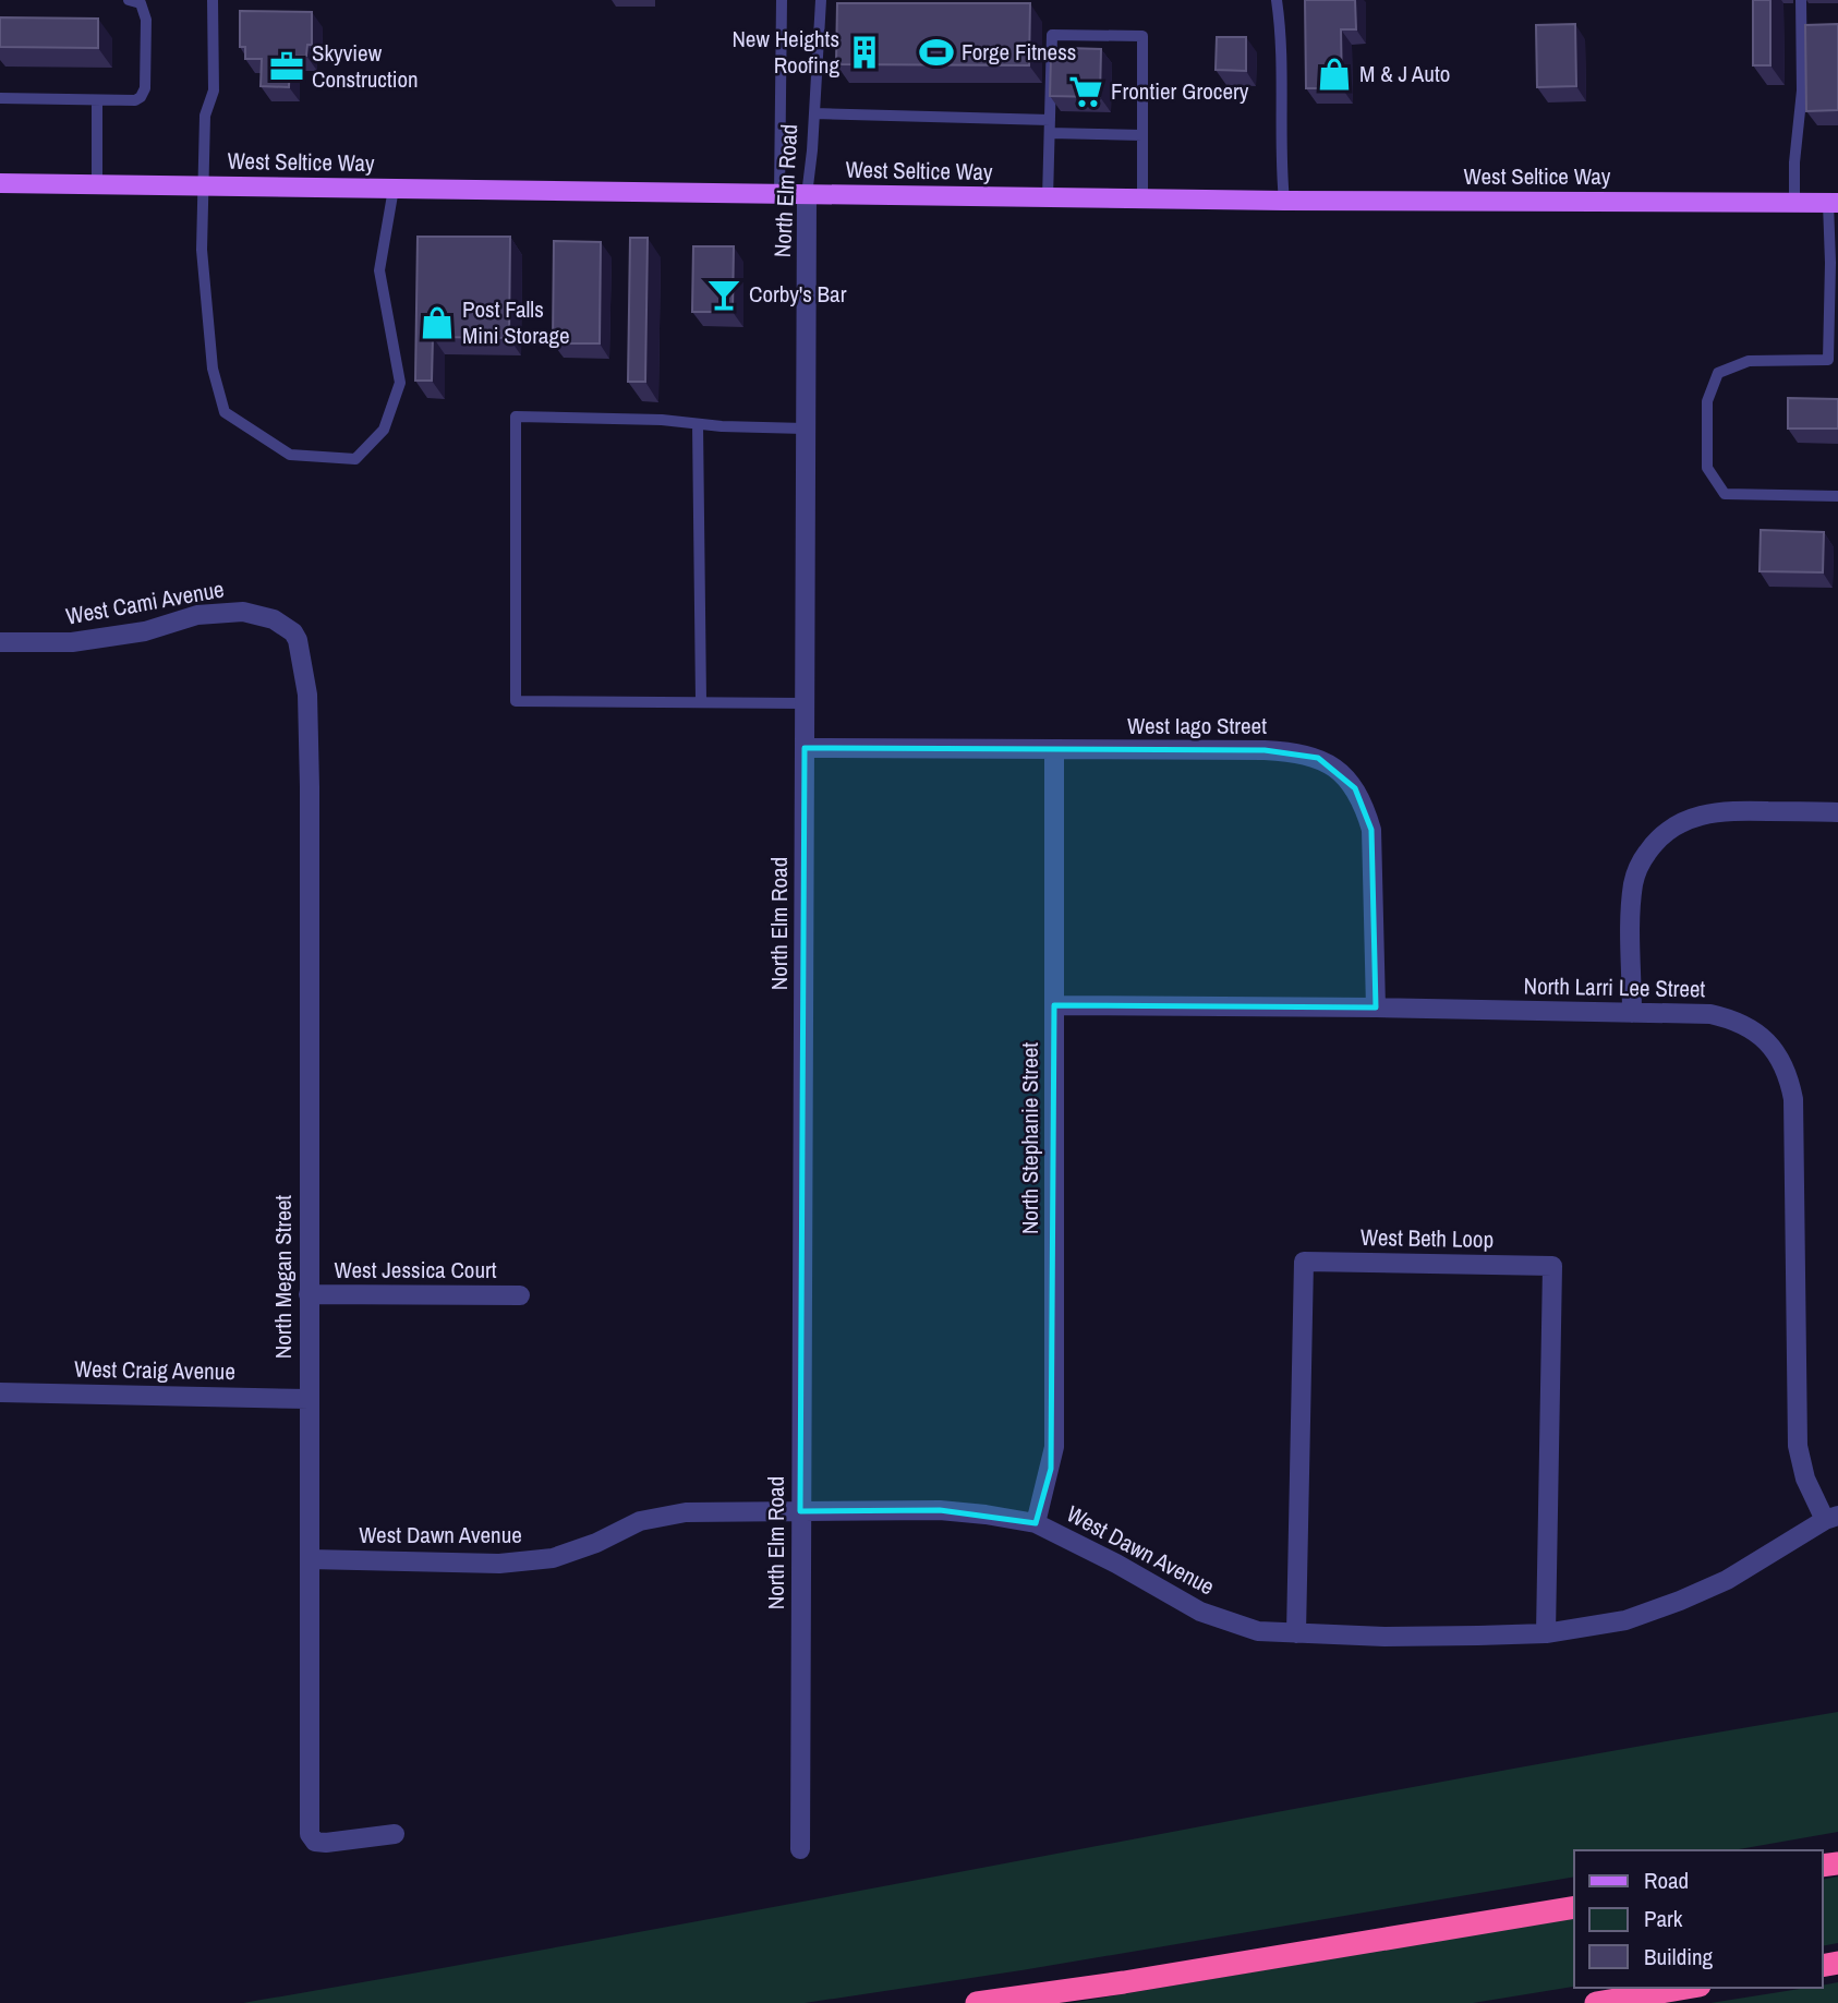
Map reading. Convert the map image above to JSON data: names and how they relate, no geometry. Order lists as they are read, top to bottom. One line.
{"streets":{"main road":["West Seltice Way"],"street":["North Elm Road","West Cami Avenue","West Iago Street","North Larri Lee Street","North Stephanie Street","West Beth Loop","West Jessica Court","North Megan Street","West Craig Avenue","West Dawn Avenue"]},"crossings":[["West Seltice Way","North Elm Road"],["North Elm Road","West Iago Street"],["North Elm Road","West Dawn Avenue"],["West Cami Avenue","North Megan Street"],["West Iago Street","North Larri Lee Street"],["West Iago Street","North Stephanie Street"],["North Larri Lee Street","North Stephanie Street"],["North Larri Lee Street","West Dawn Avenue"],["North Stephanie Street","West Dawn Avenue"],["West Beth Loop","West Dawn Avenue"],["West Jessica Court","North Megan Street"],["North Megan Street","West Craig Avenue"],["North Megan Street","West Dawn Avenue"]],"places":{"building":["New Heights Roofing"],"sports":["Forge Fitness"],"office":["Skyview Construction"],"shop":["M & J Auto","Post Falls Mini Storage"],"supermarket":["Frontier Grocery"],"bar":["Corby's Bar"]},"legend":["Road","Park","Building"]}
